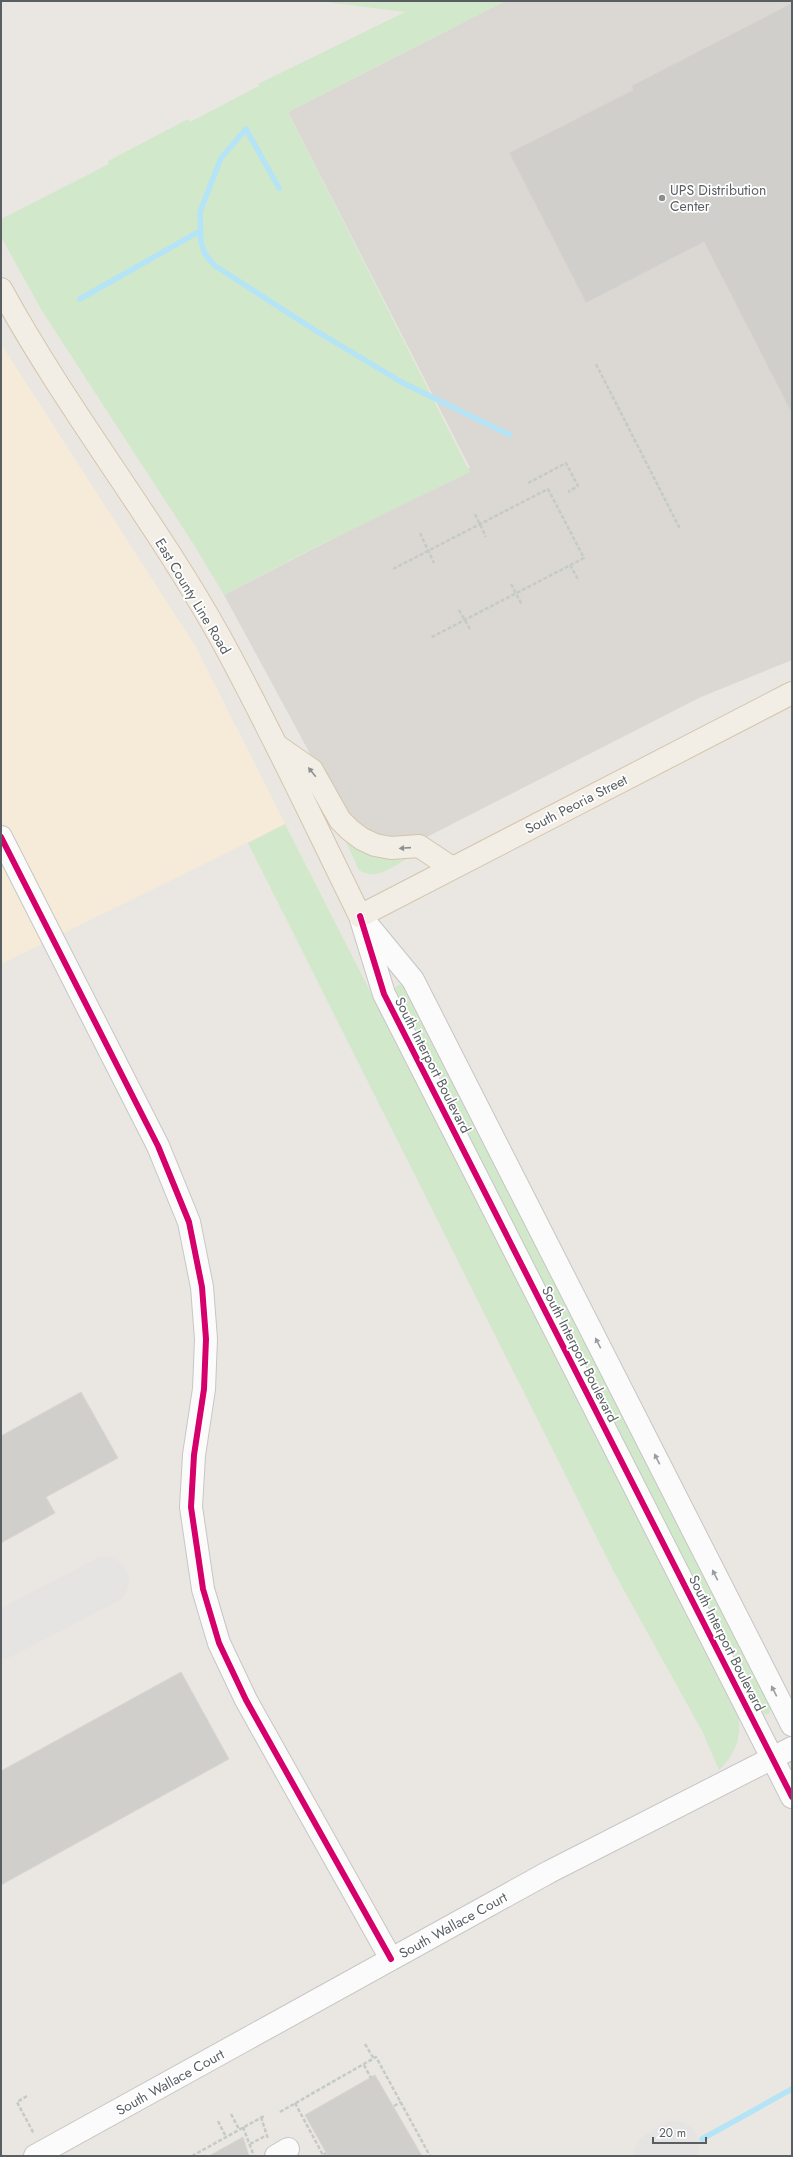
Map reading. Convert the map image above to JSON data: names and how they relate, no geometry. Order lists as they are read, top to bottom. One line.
{"streets":{"main road":["East County Line Road","South Peoria Street"],"street":["South Interport Boulevard","South Wallace Court"]},"crossings":[["East County Line Road","South Peoria Street"],["East County Line Road","South Interport Boulevard"],["South Peoria Street","South Interport Boulevard"],["South Interport Boulevard","South Wallace Court"]],"places":["UPS Distribution Center"],"scale_bar":"20 m"}
